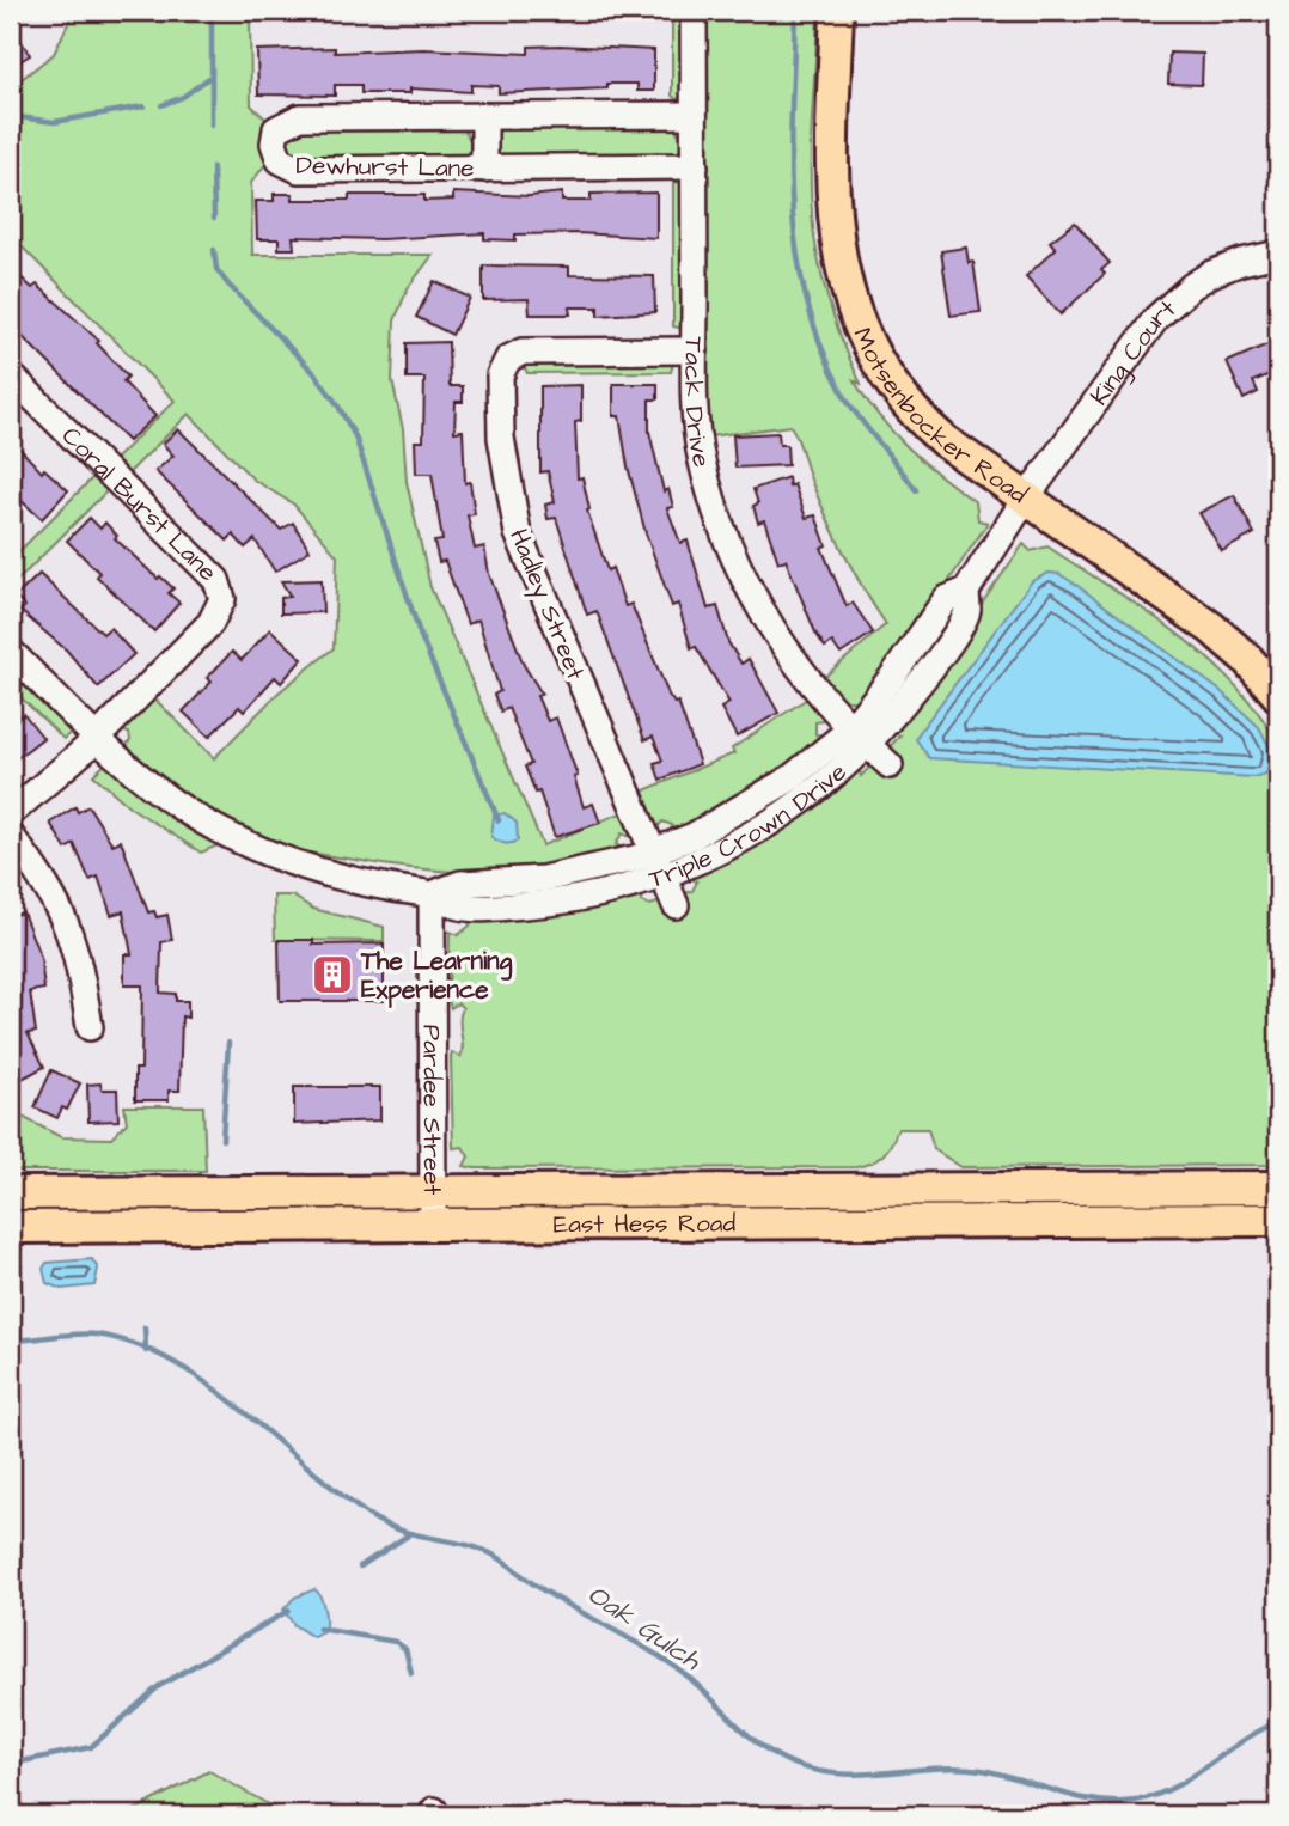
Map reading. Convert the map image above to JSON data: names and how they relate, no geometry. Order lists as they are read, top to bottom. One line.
{"streets":{"main road":["Motsenbocker Road","East Hess Road"],"street":["Dewhurst Lane","King Court","Tack Drive","Coral Burst Lane","Hadley Street","Triple Crown Drive","Pardee Street"]},"crossings":[["Dewhurst Lane","Tack Drive"],["King Court","Motsenbocker Road"],["King Court","Triple Crown Drive"],["Tack Drive","Hadley Street"],["Tack Drive","Triple Crown Drive"],["Motsenbocker Road","Triple Crown Drive"],["Coral Burst Lane","Triple Crown Drive"],["Hadley Street","Triple Crown Drive"],["Triple Crown Drive","Pardee Street"],["Pardee Street","East Hess Road"]],"water":["Oak Gulch"],"places":{"building":["The Learning Experience"]}}
